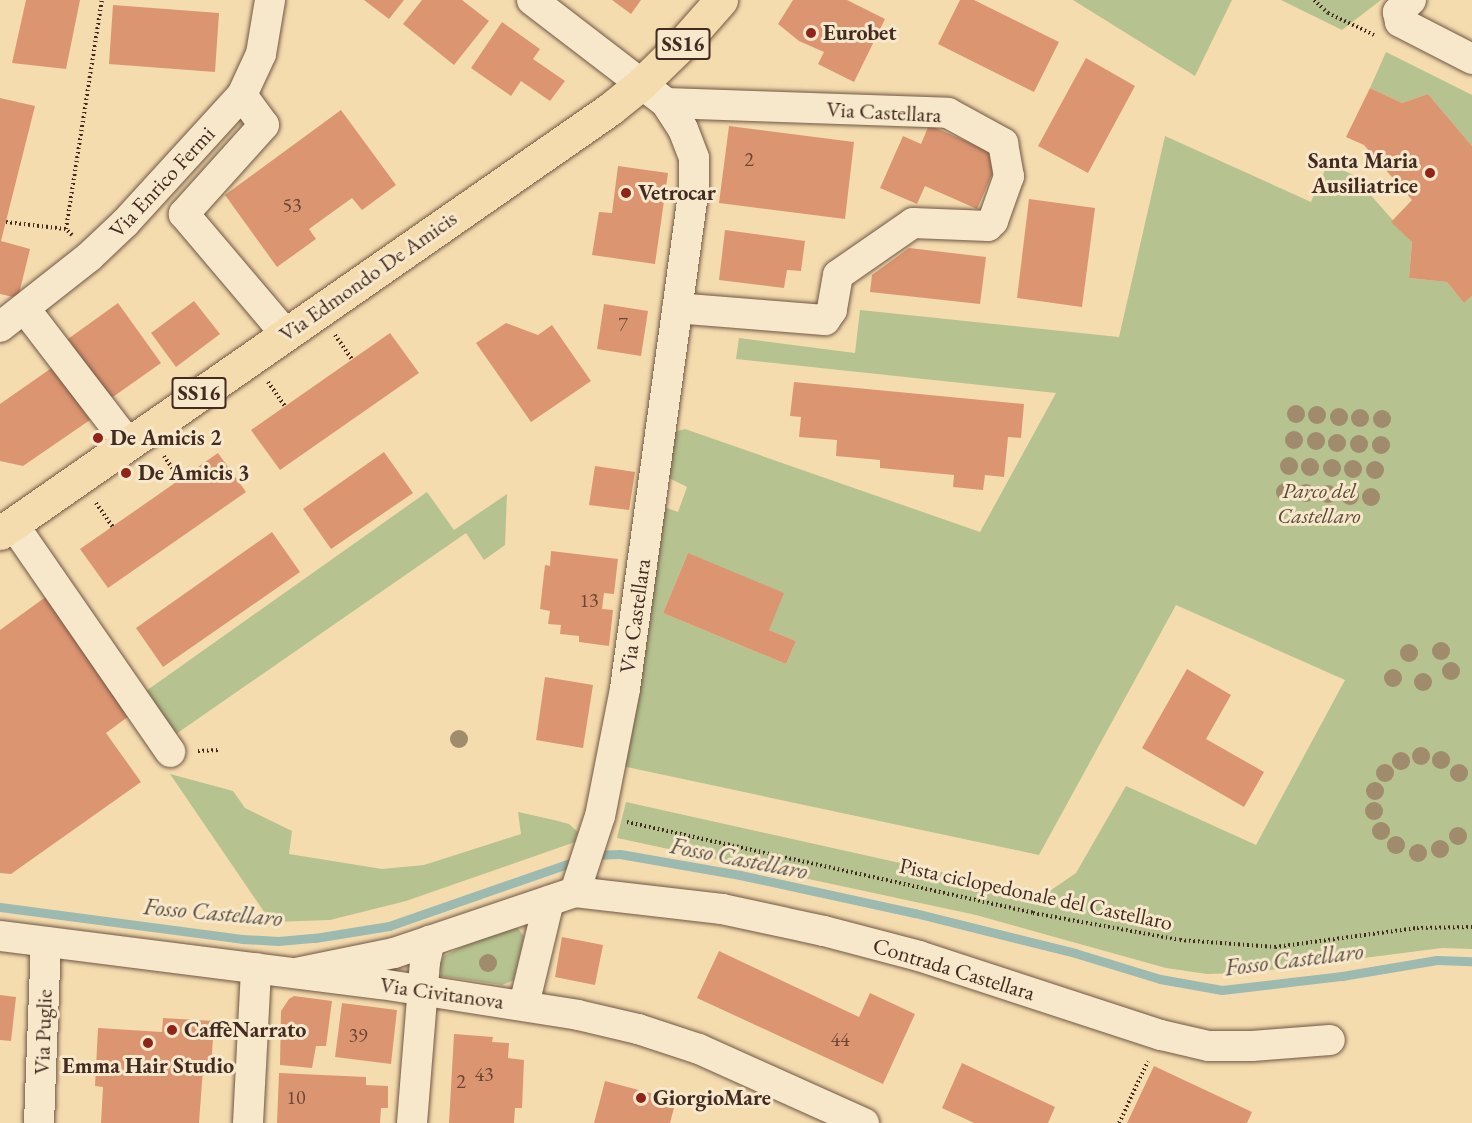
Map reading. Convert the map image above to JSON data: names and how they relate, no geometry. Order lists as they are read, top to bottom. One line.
{"streets":{"main road":["SS16","Via Edmondo De Amicis"],"street":["Via Castellara","Via Enrico Fermi","Contrada Castellara","Via Civitanova","Via Puglie"],"path":["Pista ciclopedonale del Castellaro"]},"crossings":[["Via Castellara","Via Edmondo De Amicis"],["Via Castellara","Pista ciclopedonale del Castellaro"],["Via Castellara","Contrada Castellara"],["Via Castellara","Via Civitanova"],["Via Civitanova","Via Puglie"]],"water":["Fosso Castellaro"],"parks":["Parco del Castellaro"],"places":["Eurobet","Santa Maria Ausiliatrice","Vetrocar","De Amicis 2","De Amicis 3","CaffèNarrato","Emma Hair Studio","GiorgioMare"],"house_numbers":["2","53","7","13","39","44","43","2","10"]}
